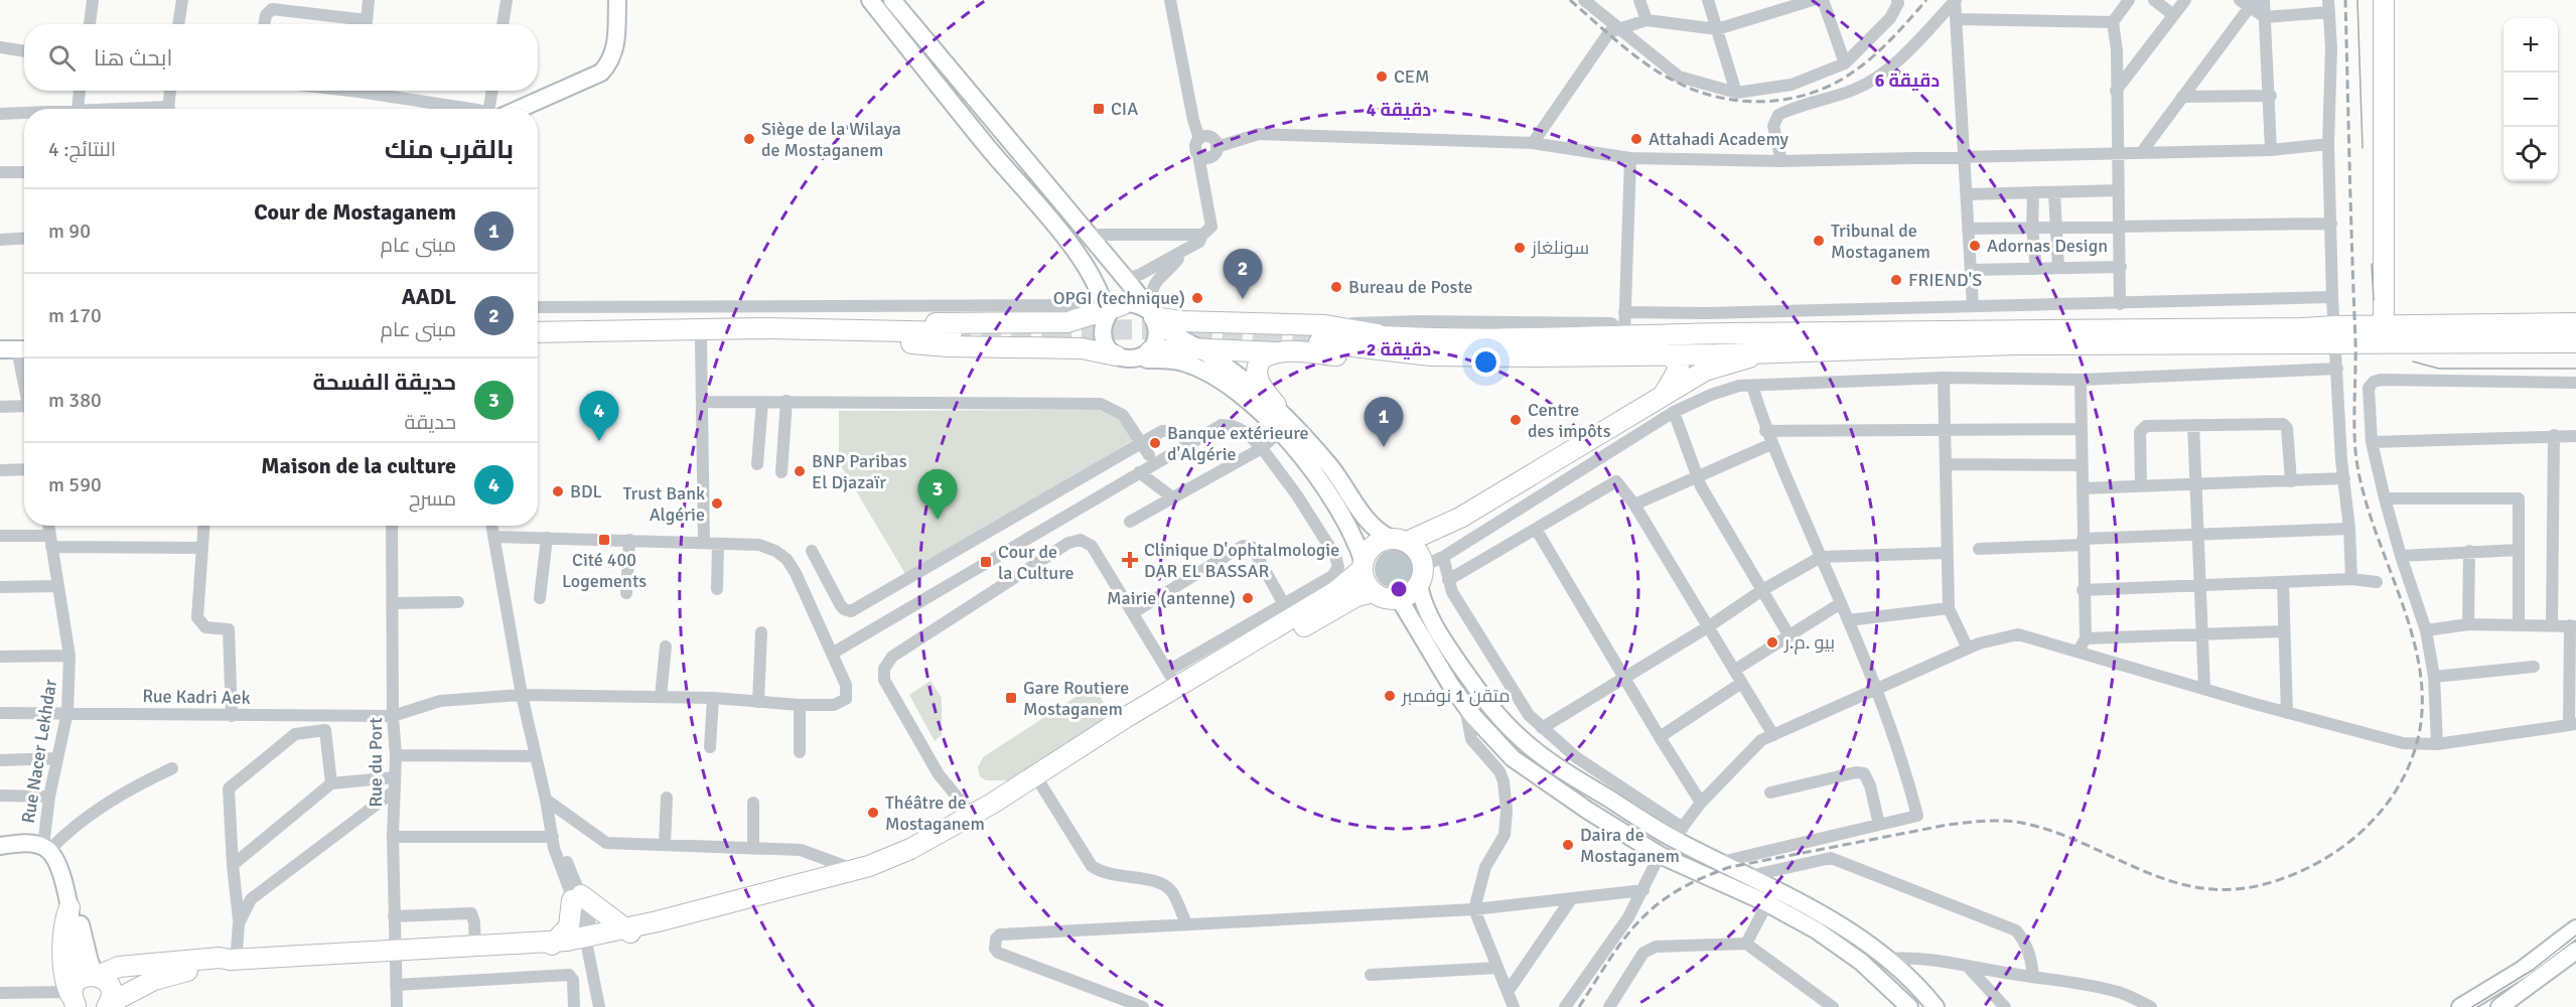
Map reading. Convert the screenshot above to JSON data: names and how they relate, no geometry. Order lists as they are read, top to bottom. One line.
{"streets":{"street":["Rue Kadri Aek","Rue Nacer Lekhdar","Rue du Port"]},"crossings":[["Rue Kadri Aek","Rue Nacer Lekhdar"],["Rue Kadri Aek","Rue du Port"]],"places":{"other":["CEM","Siège de la Wilaya de Mostaganem","Attahadi Academy","Tribunal de Mostaganem","Adornas Design","سونلغاز","FRIEND'S","Bureau de Poste","OPGI (technique)","Centre des impôts","Banque extérieure d'Algérie","BNP Paribas El Djazaïr","BDL","Trust Bank Algérie","Mairie (antenne)","بيو .م.ر","متقن 1 نوفمبر","Théâtre de Mostaganem","Daira de Mostaganem"],"transit":["CIA","Cité 400 Logements","Cour de la Culture","Gare Routiere Mostaganem"],"health":["Clinique D'ophtalmologie DAR EL BASSAR"]},"page":{"map_buttons":["+","−"],"search":"ابحث هنا","heading":["بالقرب منك","النتائج: 4"],"list":[{"mark":"1","name":"Cour de Mostaganem","note":"مبنى عام","value":"90 m"},{"mark":"2","name":"AADL","note":"مبنى عام","value":"170 m"},{"mark":"3","name":"حديقة الفسحة","note":"حديقة","value":"380 m"},{"mark":"4","name":"Maison de la culture","note":"مسرح","value":"590 m"}],"pins":["2","4","1","3"]},"rings":["6 دقيقة","4 دقيقة","2 دقيقة"]}
